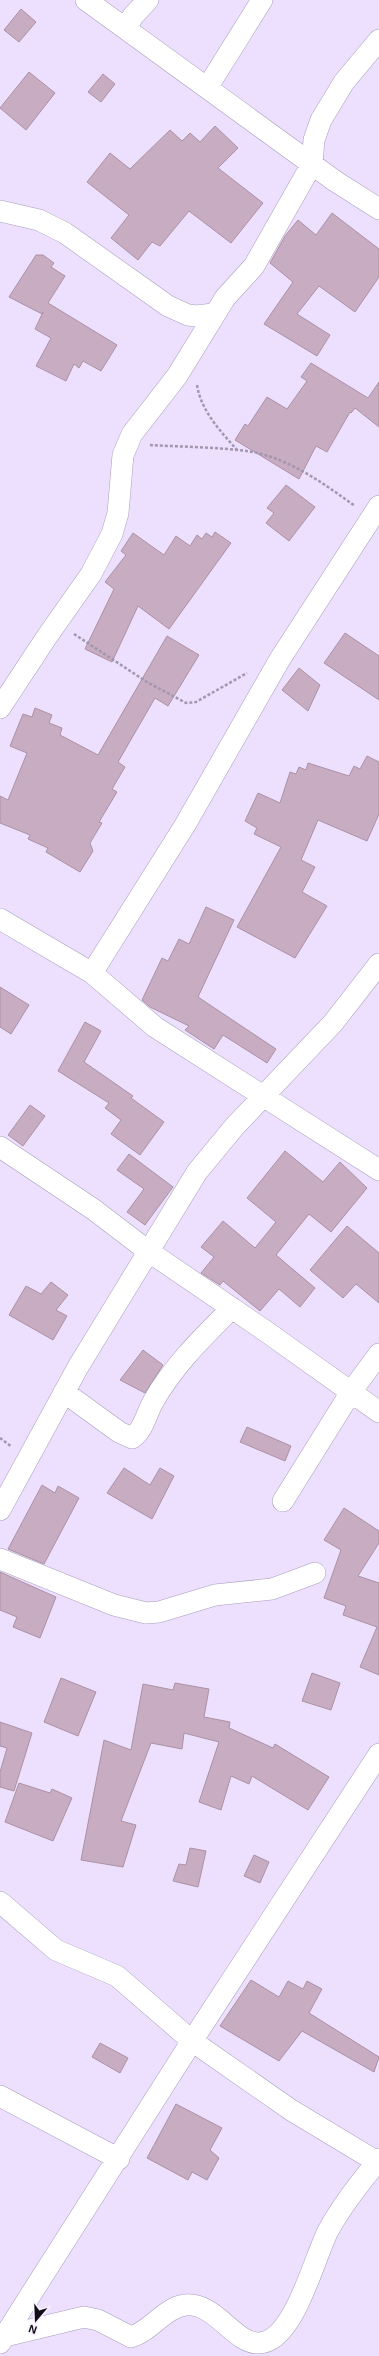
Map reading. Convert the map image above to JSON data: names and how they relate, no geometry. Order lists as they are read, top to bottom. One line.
{"north":"bottom"}
